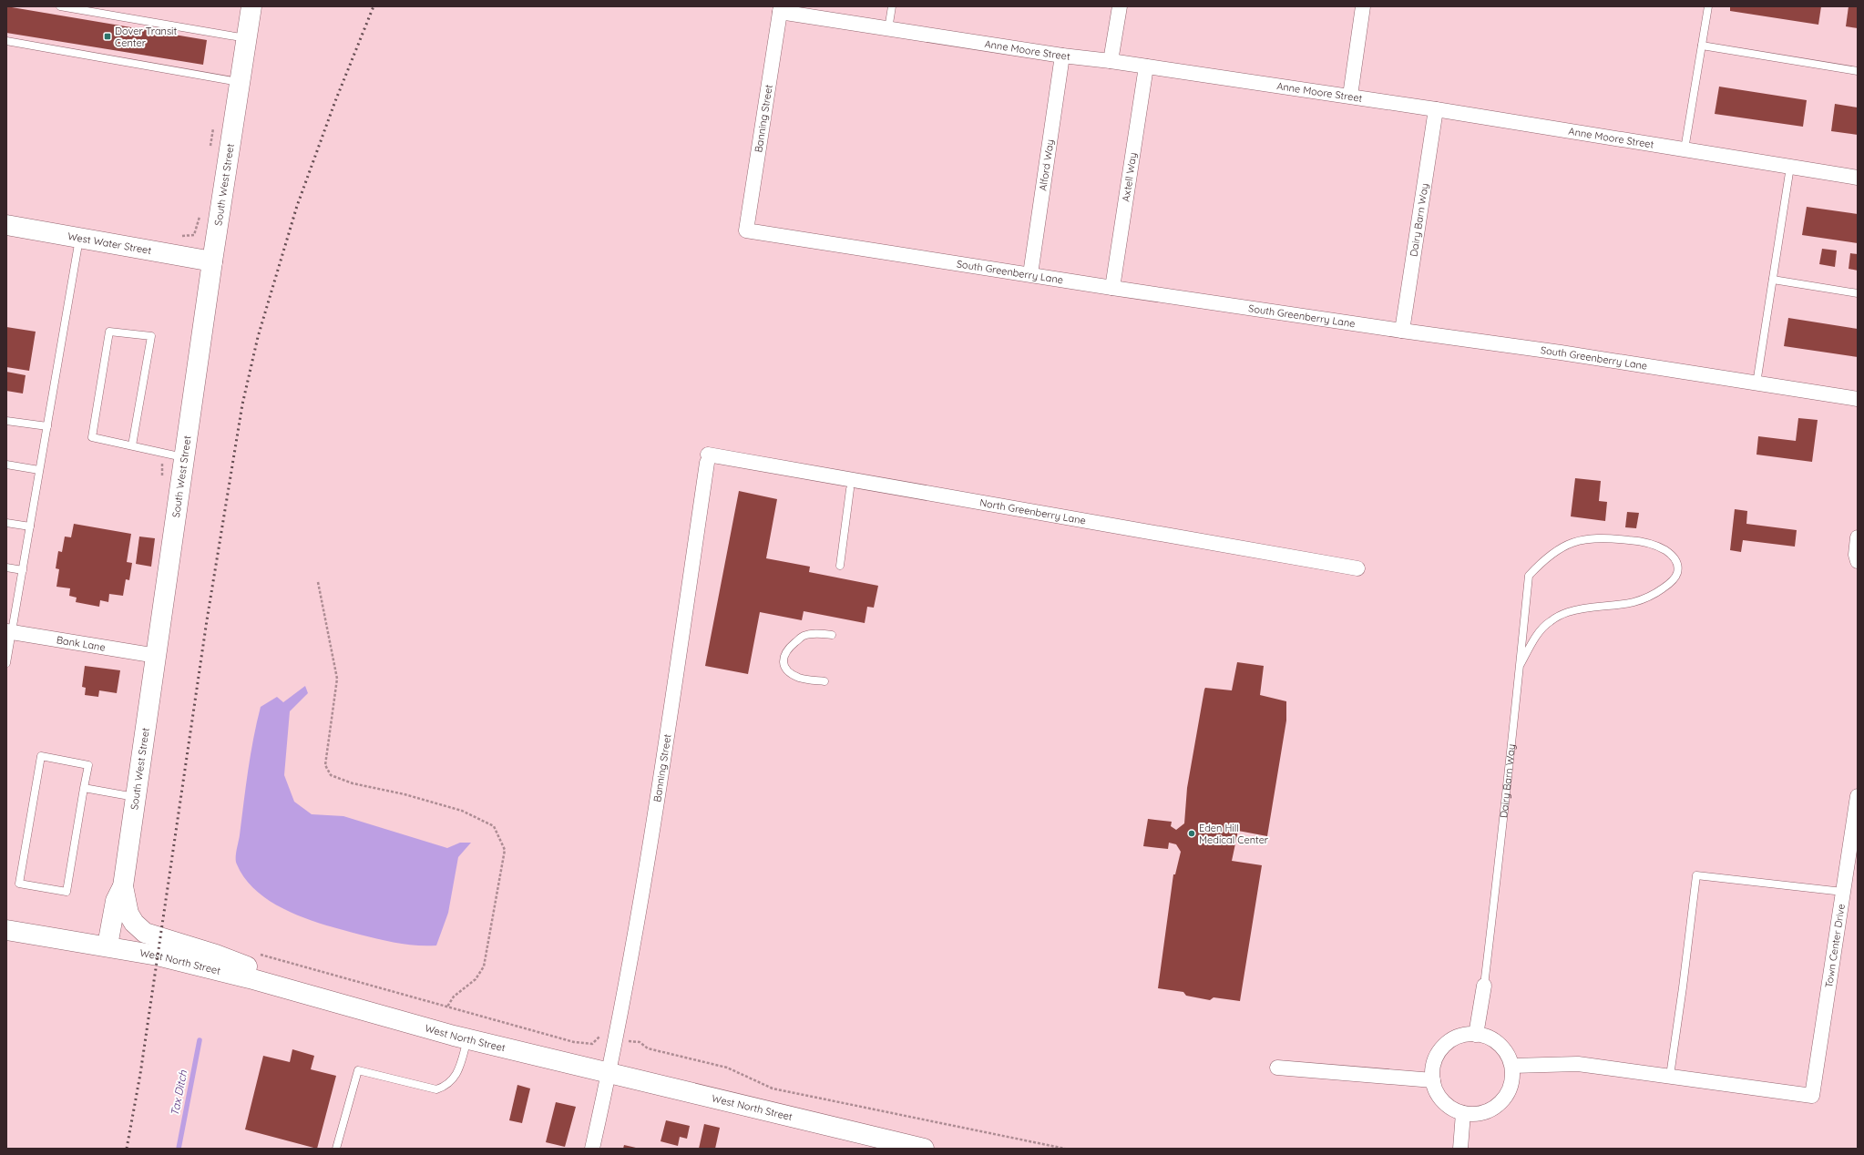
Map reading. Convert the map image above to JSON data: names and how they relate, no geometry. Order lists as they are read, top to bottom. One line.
{"streets":{"main road":["South West Street","West Water Street","West North Street"],"street":["Anne Moore Street","Banning Street","Alford Way","Axtell Way","Dairy Barn Way","South Greenberry Lane","North Greenberry Lane","Bank Lane","Town Center Drive"]},"crossings":[["Anne Moore Street","Banning Street"],["Anne Moore Street","Alford Way"],["Anne Moore Street","Axtell Way"],["Anne Moore Street","Dairy Barn Way"],["Banning Street","South Greenberry Lane"],["Banning Street","North Greenberry Lane"],["Banning Street","West North Street"],["Alford Way","South Greenberry Lane"],["Axtell Way","South Greenberry Lane"],["South West Street","West Water Street"],["South West Street","Bank Lane"],["South West Street","West North Street"],["Dairy Barn Way","South Greenberry Lane"]],"water":["Tax Ditch"],"places":{"transit":["Dover Transit Center"],"other":["Eden Hill Medical Center"]}}
